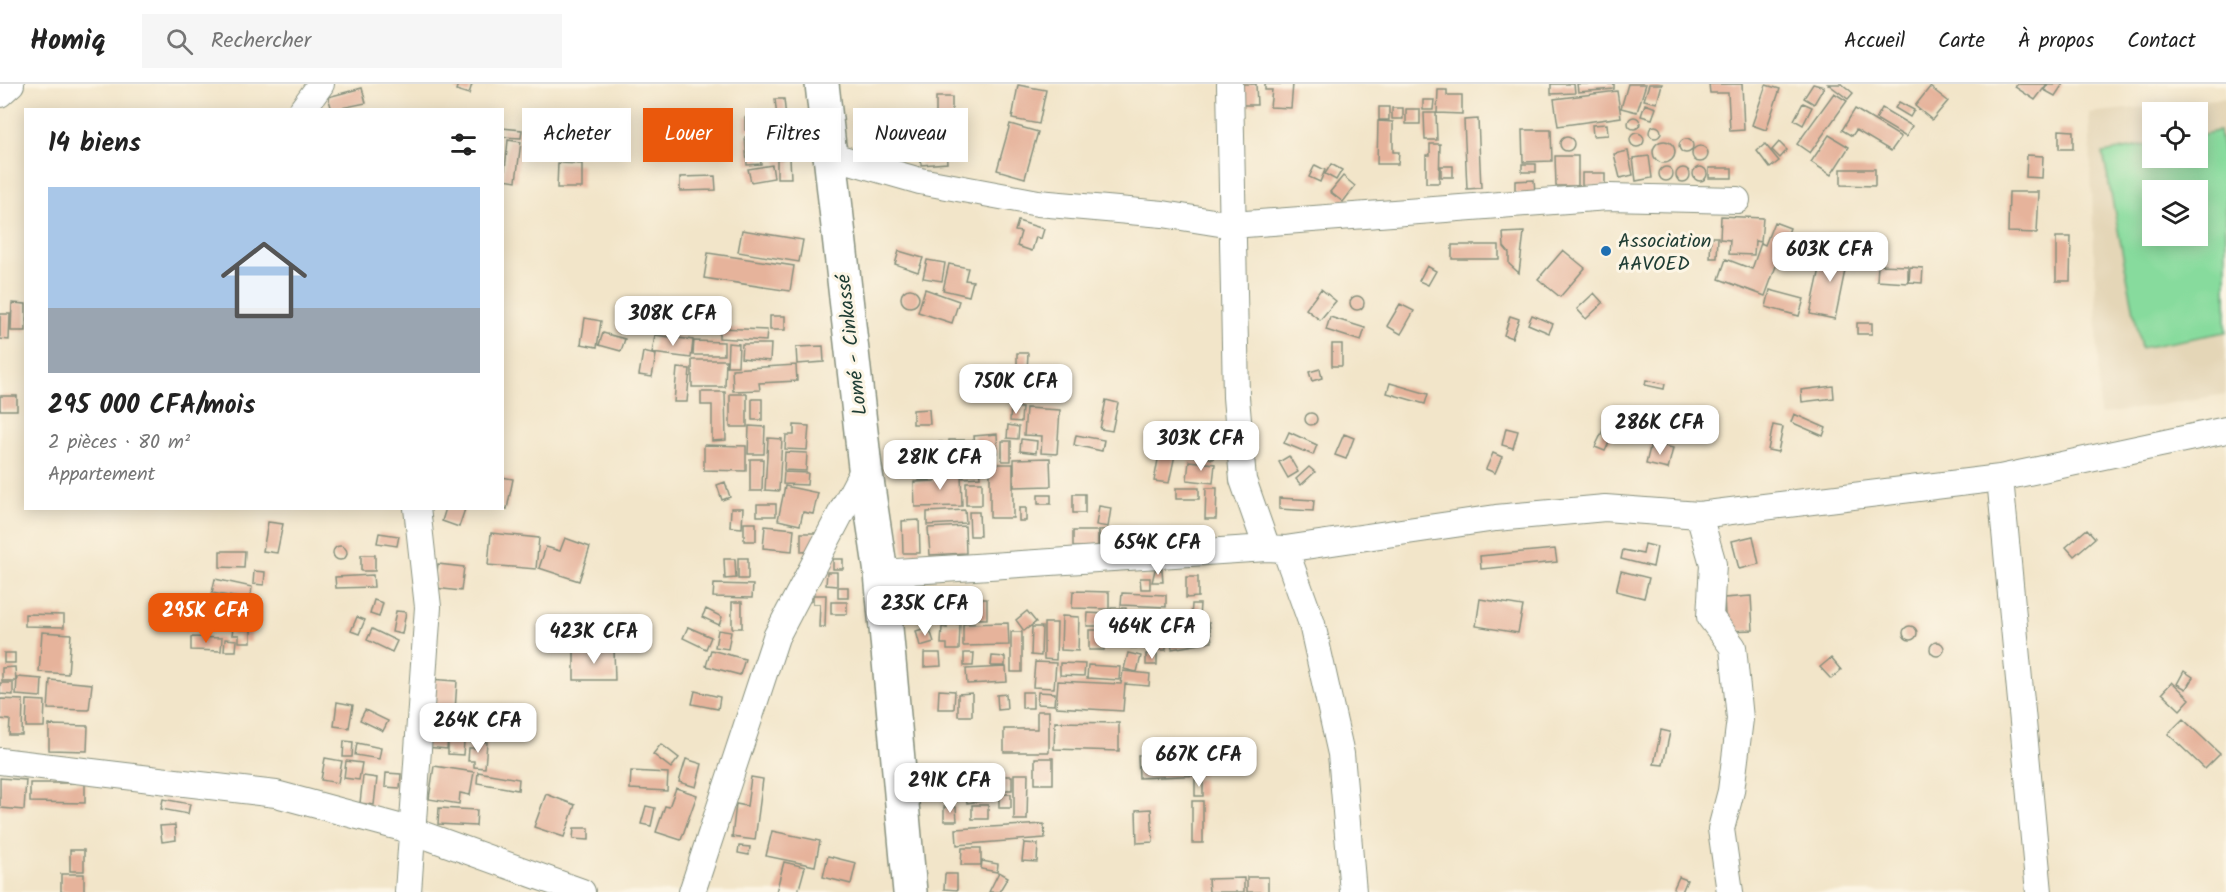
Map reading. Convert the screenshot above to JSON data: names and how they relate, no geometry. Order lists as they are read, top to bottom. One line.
{"streets":{"highway":["Lomé - Cinkassé"]},"places":["Association AAVOED"],"page":{"header":"Homiq","search":"Rechercher","nav":["Accueil","Carte","À propos","Contact"],"chip":["Acheter","Louer","Filtres","Nouveau"],"heading":"14 biens","list":[{"name":"295 000 CFA/mois","note":"2 pièces · 80 m² · Appartement"}],"price":["603K CFA","308K CFA","750K CFA","286K CFA","303K CFA","281K CFA","654K CFA","235K CFA","295K CFA","464K CFA","423K CFA","264K CFA","667K CFA","291K CFA"]}}
